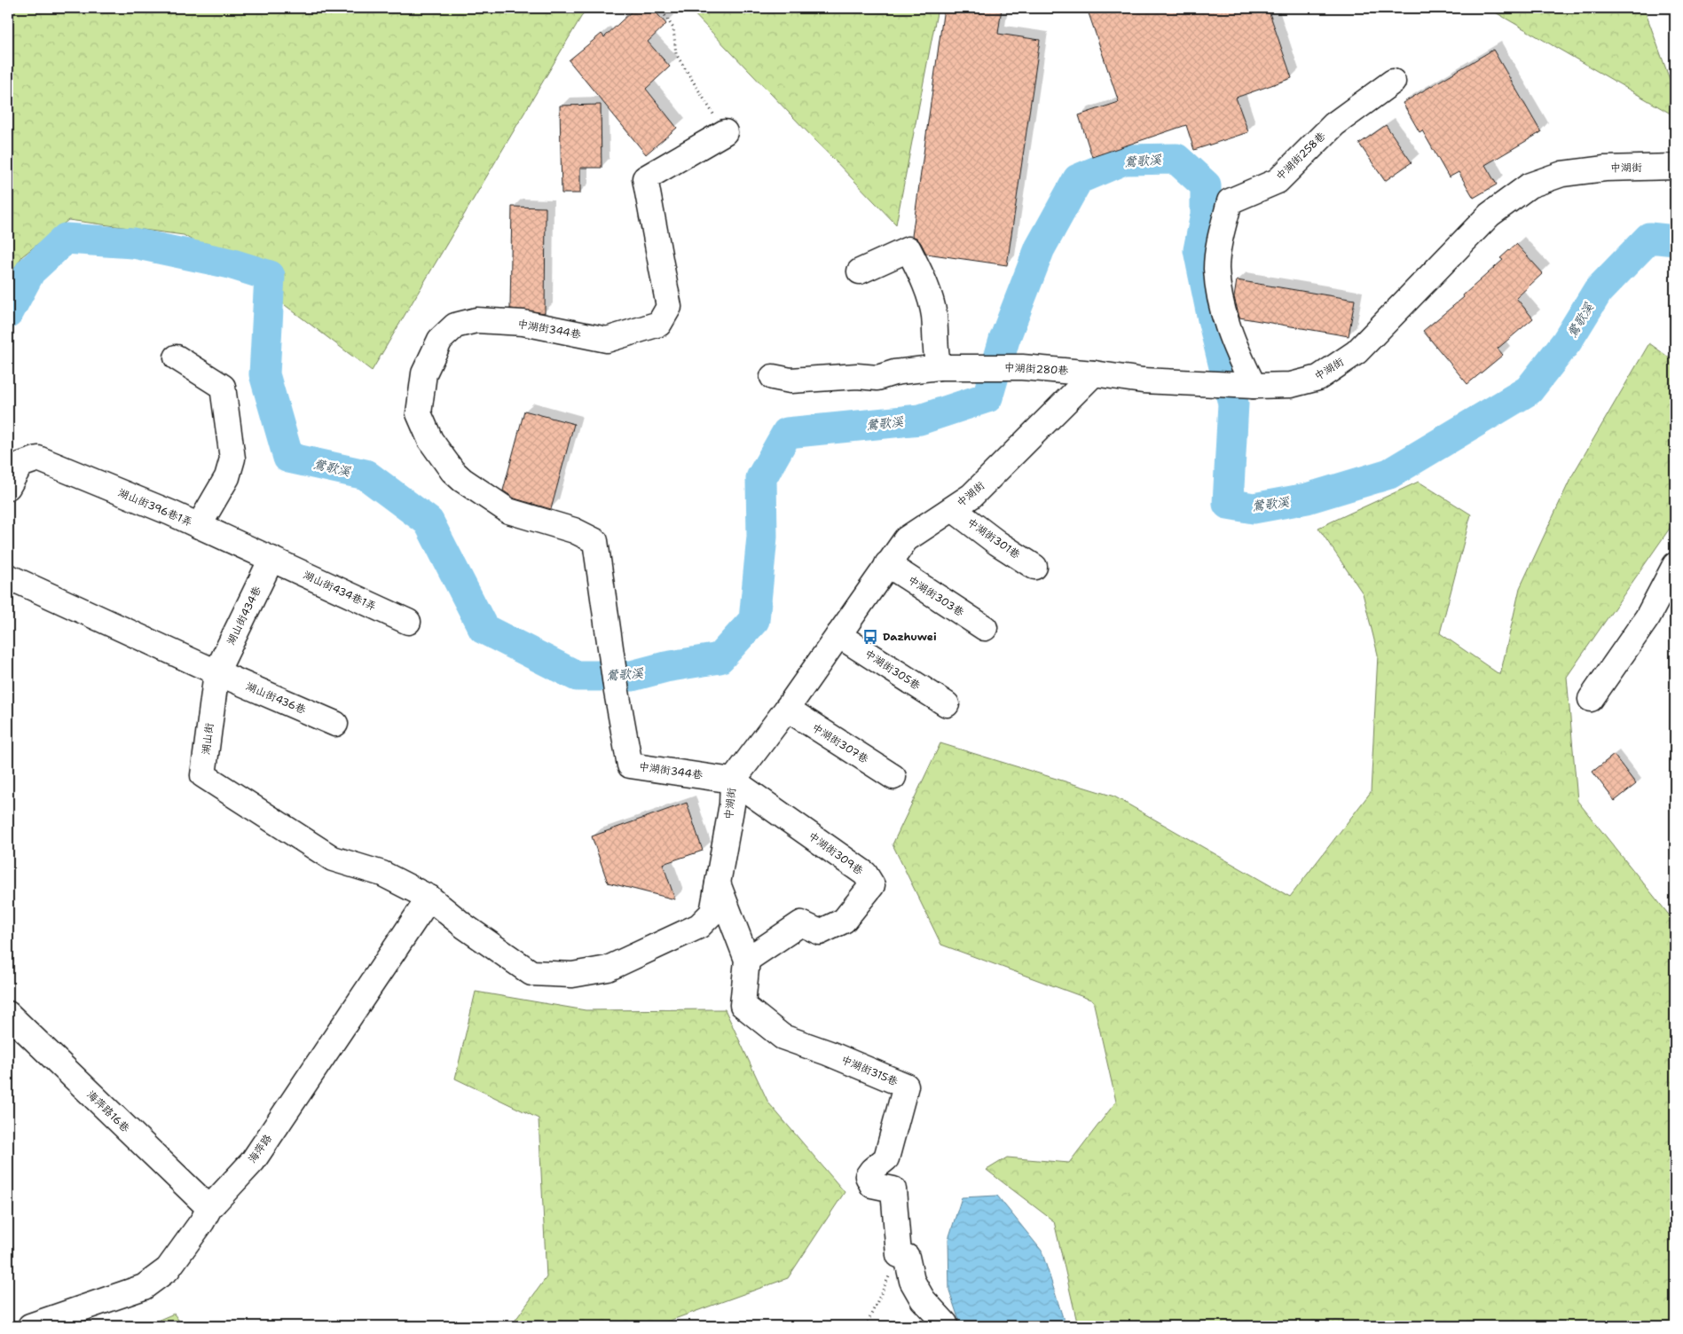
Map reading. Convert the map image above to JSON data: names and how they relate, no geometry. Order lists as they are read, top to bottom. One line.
{"streets":{"street":["中湖街258巷","中湖街","中湖街344巷","中湖街280巷","湖山街396巷1弄","中湖街301巷","湖山街434巷1弄","中湖街303巷","湖山街434巷","中湖街305巷","湖山街436巷","湖山街","中湖街307巷","中湖街309巷","中湖街315巷","海萍路16巷","海萍路"]},"crossings":[["中湖街258巷","中湖街"],["中湖街","中湖街344巷"],["中湖街","中湖街280巷"],["中湖街","中湖街301巷"],["中湖街","中湖街303巷"],["中湖街","中湖街305巷"],["中湖街","湖山街"],["中湖街","中湖街307巷"],["中湖街","中湖街309巷"],["中湖街","中湖街315巷"],["中湖街","海萍路"],["中湖街344巷","中湖街309巷"],["湖山街396巷1弄","湖山街434巷1弄"],["湖山街396巷1弄","湖山街434巷"],["湖山街434巷1弄","湖山街434巷"],["湖山街434巷","湖山街436巷"],["湖山街434巷","湖山街"],["湖山街436巷","湖山街"],["湖山街","海萍路"],["中湖街309巷","中湖街315巷"],["海萍路16巷","海萍路"]],"water":["鶯歌溪"],"places":{"bus stop":["Dazhuwei"]}}
